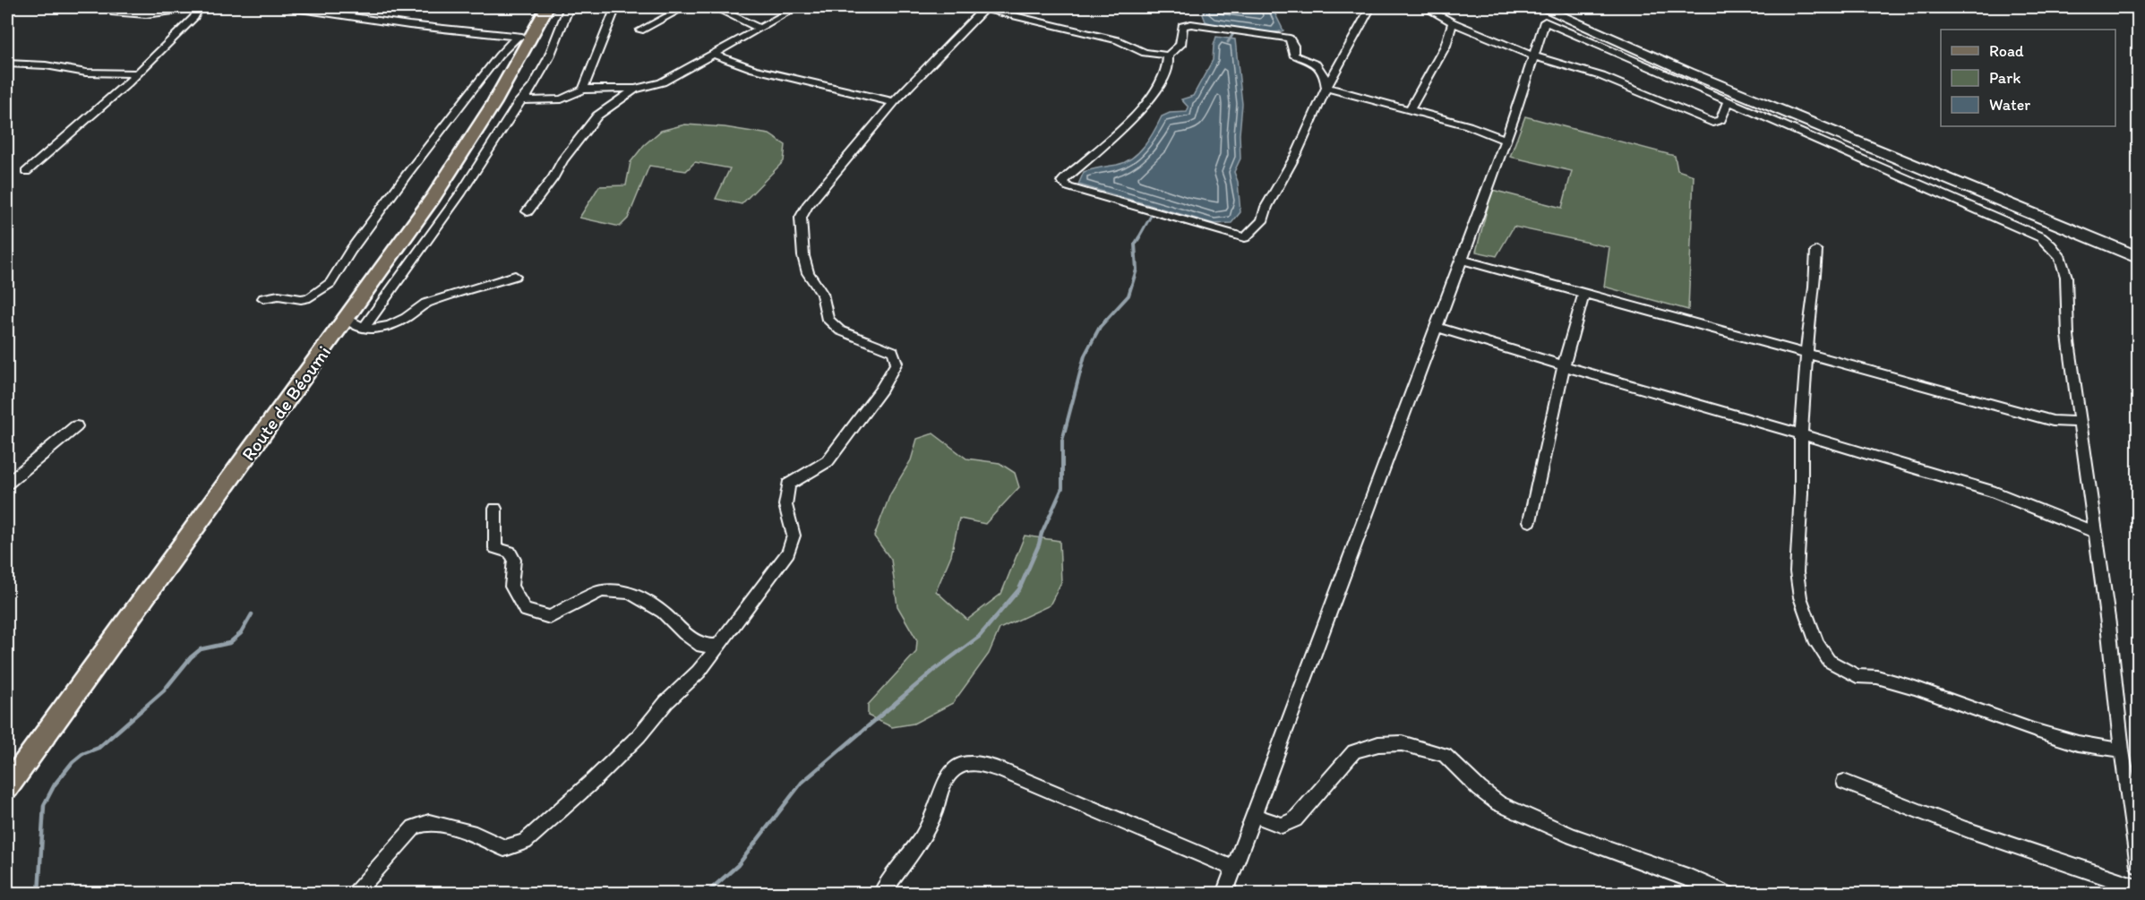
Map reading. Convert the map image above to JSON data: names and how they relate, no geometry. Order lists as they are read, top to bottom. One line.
{"streets":{"main road":["Route de Béoumi"]},"legend":["Road","Park","Water"]}
